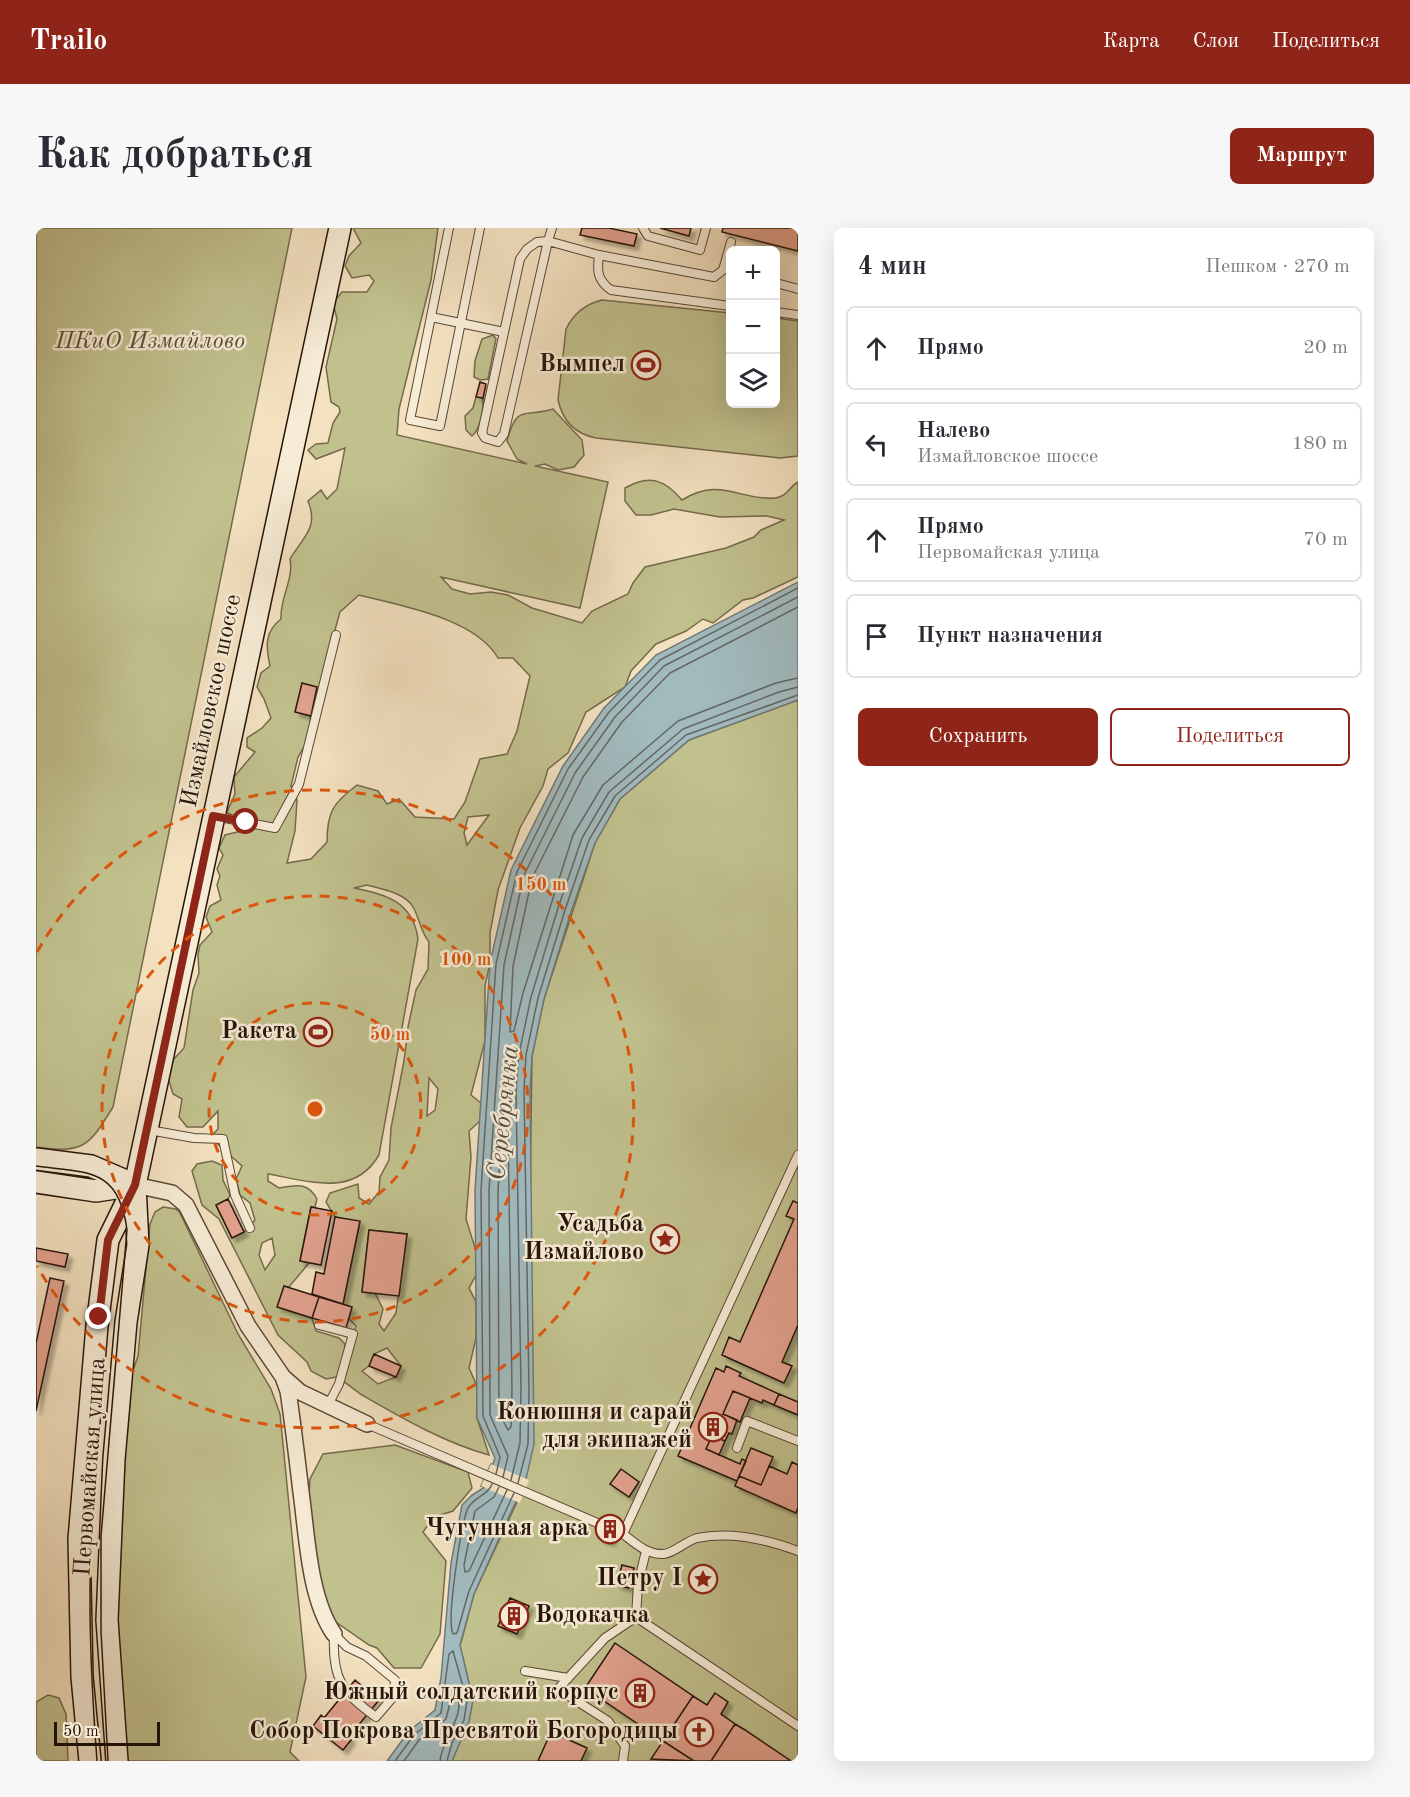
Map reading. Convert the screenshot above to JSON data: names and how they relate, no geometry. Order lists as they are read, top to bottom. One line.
{"streets":{"main road":["Измайловское шоссе","Первомайская улица"]},"crossings":[["Измайловское шоссе","Первомайская улица"]],"water":["Серебрянка"],"parks":["ПКиО Измайлово"],"places":{"sports":["Вымпел","Ракета"],"place":["Усадьба Измайлово","Петру I"],"building":["Конюшня и сарай для экипажей","Чугунная арка","Водокачка","Южный солдатский корпус"],"church":["Собор Покрова Пресвятой Богородицы"]},"scale_bar":"50 m","page":{"header":"Trailo","nav":["Карта","Слои","Поделиться"],"buttons":["Маршрут",["Сохранить","Поделиться"]],"title":"Как добраться","heading":["4 мин","Пешком · 270 m"],"map_buttons":["+","−"],"list":[["Прямо","20 m"],["Налево","Измайловское шоссе","180 m"],["Прямо","Первомайская улица","70 m"],"Пункт назначения"],"scale":"50 m"},"rings":["150 m","100 m","50 m"]}
